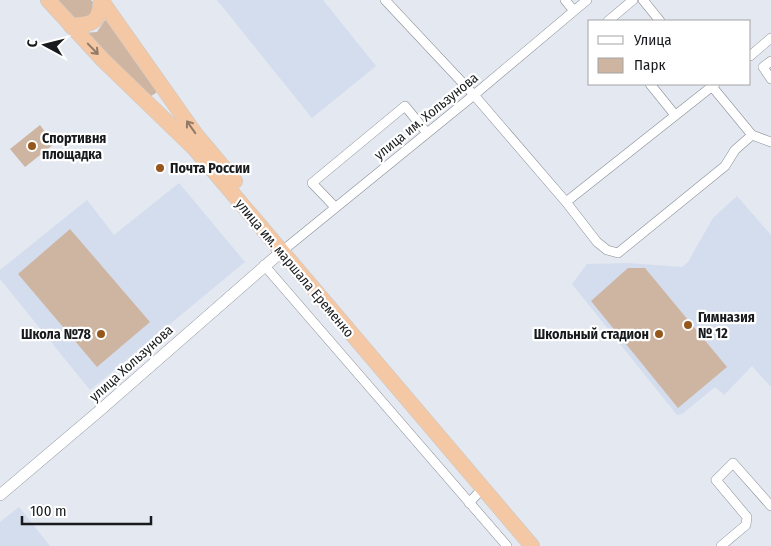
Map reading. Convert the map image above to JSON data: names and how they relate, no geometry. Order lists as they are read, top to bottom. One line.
{"streets":{"highway":["улица им. маршала Еременко"],"street":["улица им. Хользунова","улица Хользунова"]},"crossings":[["улица им. Хользунова","улица им. маршала Еременко"],["улица им. Хользунова","улица Хользунова"],["улица им. маршала Еременко","улица Хользунова"]],"places":["Спортивня площадка","Почта России","Гимназия № 12","Школа №78","Школьный стадион"],"legend":["Улица","Парк"],"scale_bar":"100 m","north":"left"}
